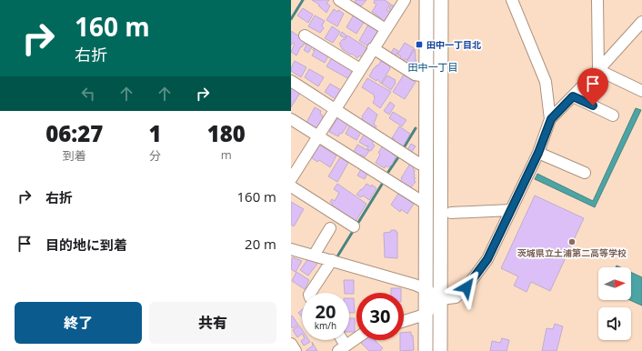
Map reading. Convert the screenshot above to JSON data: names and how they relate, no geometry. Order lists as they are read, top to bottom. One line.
{"districts":["田中一丁目"],"places":{"transit":["田中一丁目北"],"other":["茨城県立土浦第二高等学校"]},"north":"right","page":{"turn":["160 m","右折"],"eta":["06:27","到着","1","分","180","m"],"list":[{"name":"右折","value":"160 m"},{"name":"目的地に到着","value":"20 m"}],"speed":"20 km/h","limit":"30","buttons":["終了","共有"]}}
